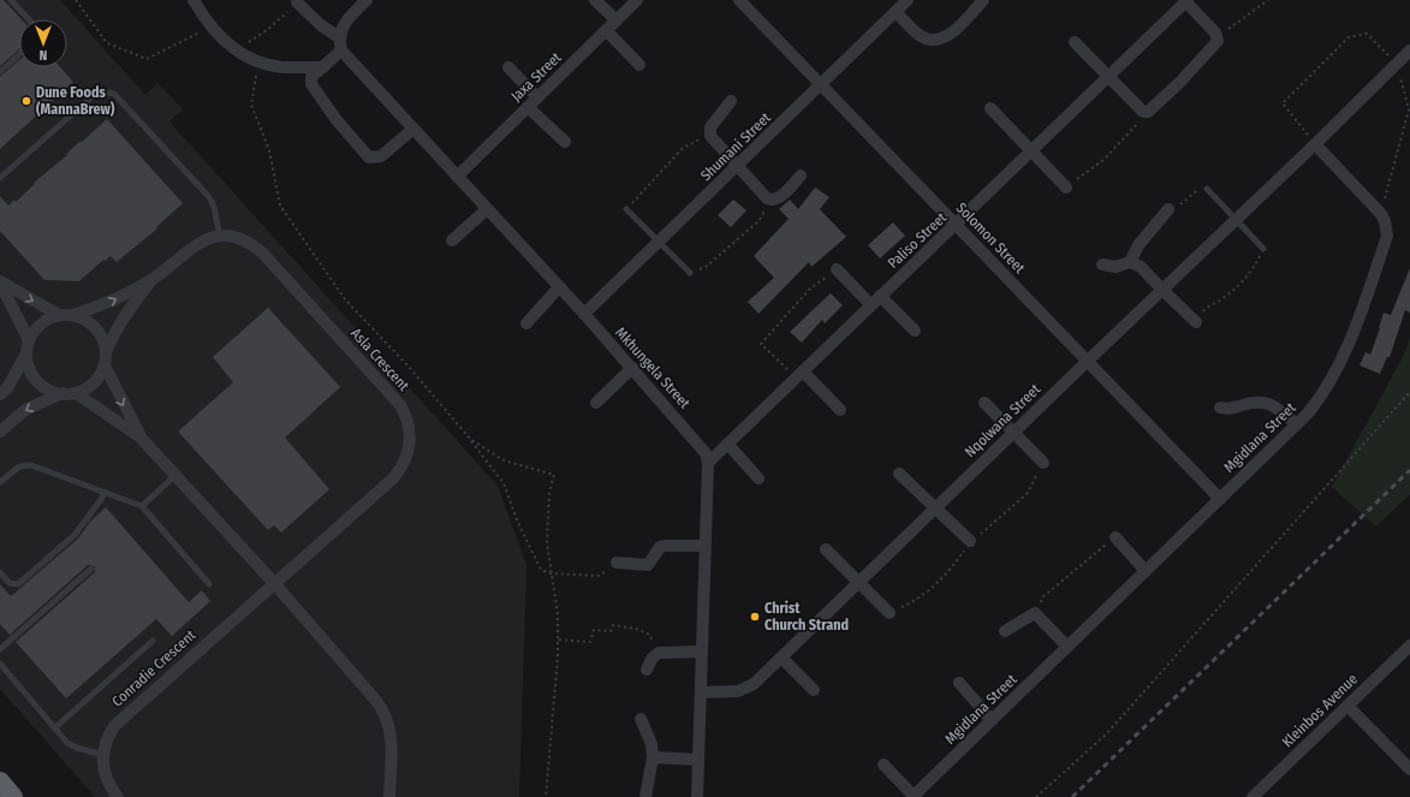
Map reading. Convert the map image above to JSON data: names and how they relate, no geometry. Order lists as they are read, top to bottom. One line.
{"streets":{"street":["Jaxa Street","Shumani Street","Solomon Street","Paliso Street","Asla Crescent","Mkhungela Street","Nqolwana Street","Mgidlana Street","Conradie Crescent","Kleinbos Avenue"]},"crossings":[["Jaxa Street","Mkhungela Street"],["Shumani Street","Solomon Street"],["Shumani Street","Mkhungela Street"],["Solomon Street","Paliso Street"],["Solomon Street","Nqolwana Street"],["Solomon Street","Mgidlana Street"],["Paliso Street","Mkhungela Street"],["Asla Crescent","Conradie Crescent"],["Mkhungela Street","Nqolwana Street"],["Nqolwana Street","Mgidlana Street"]],"places":["Dune Foods (MannaBrew)","Christ Church Strand"],"north":"bottom"}
